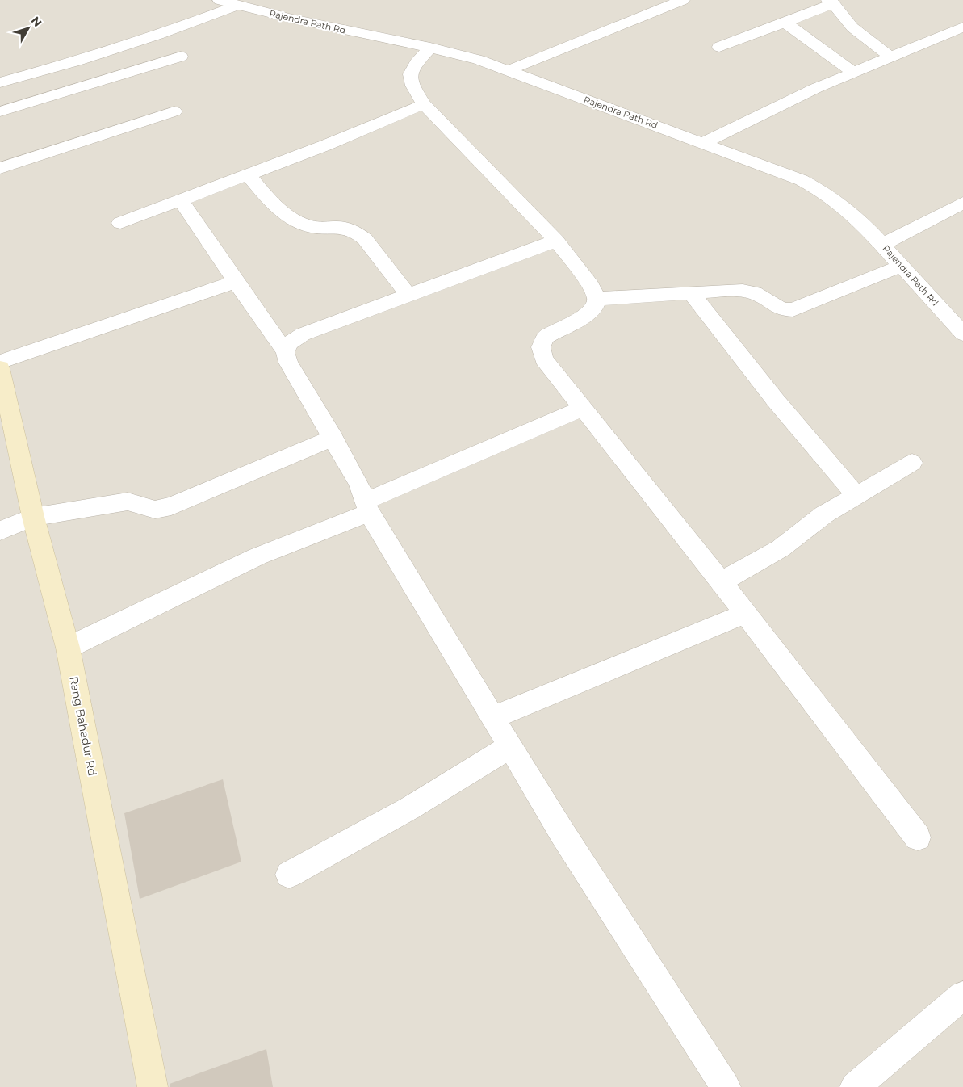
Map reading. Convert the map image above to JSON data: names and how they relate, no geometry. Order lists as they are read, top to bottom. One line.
{"streets":{"street":["Rajendra Path Rd","Rang Bahadur Rd"]},"north":"top right"}
